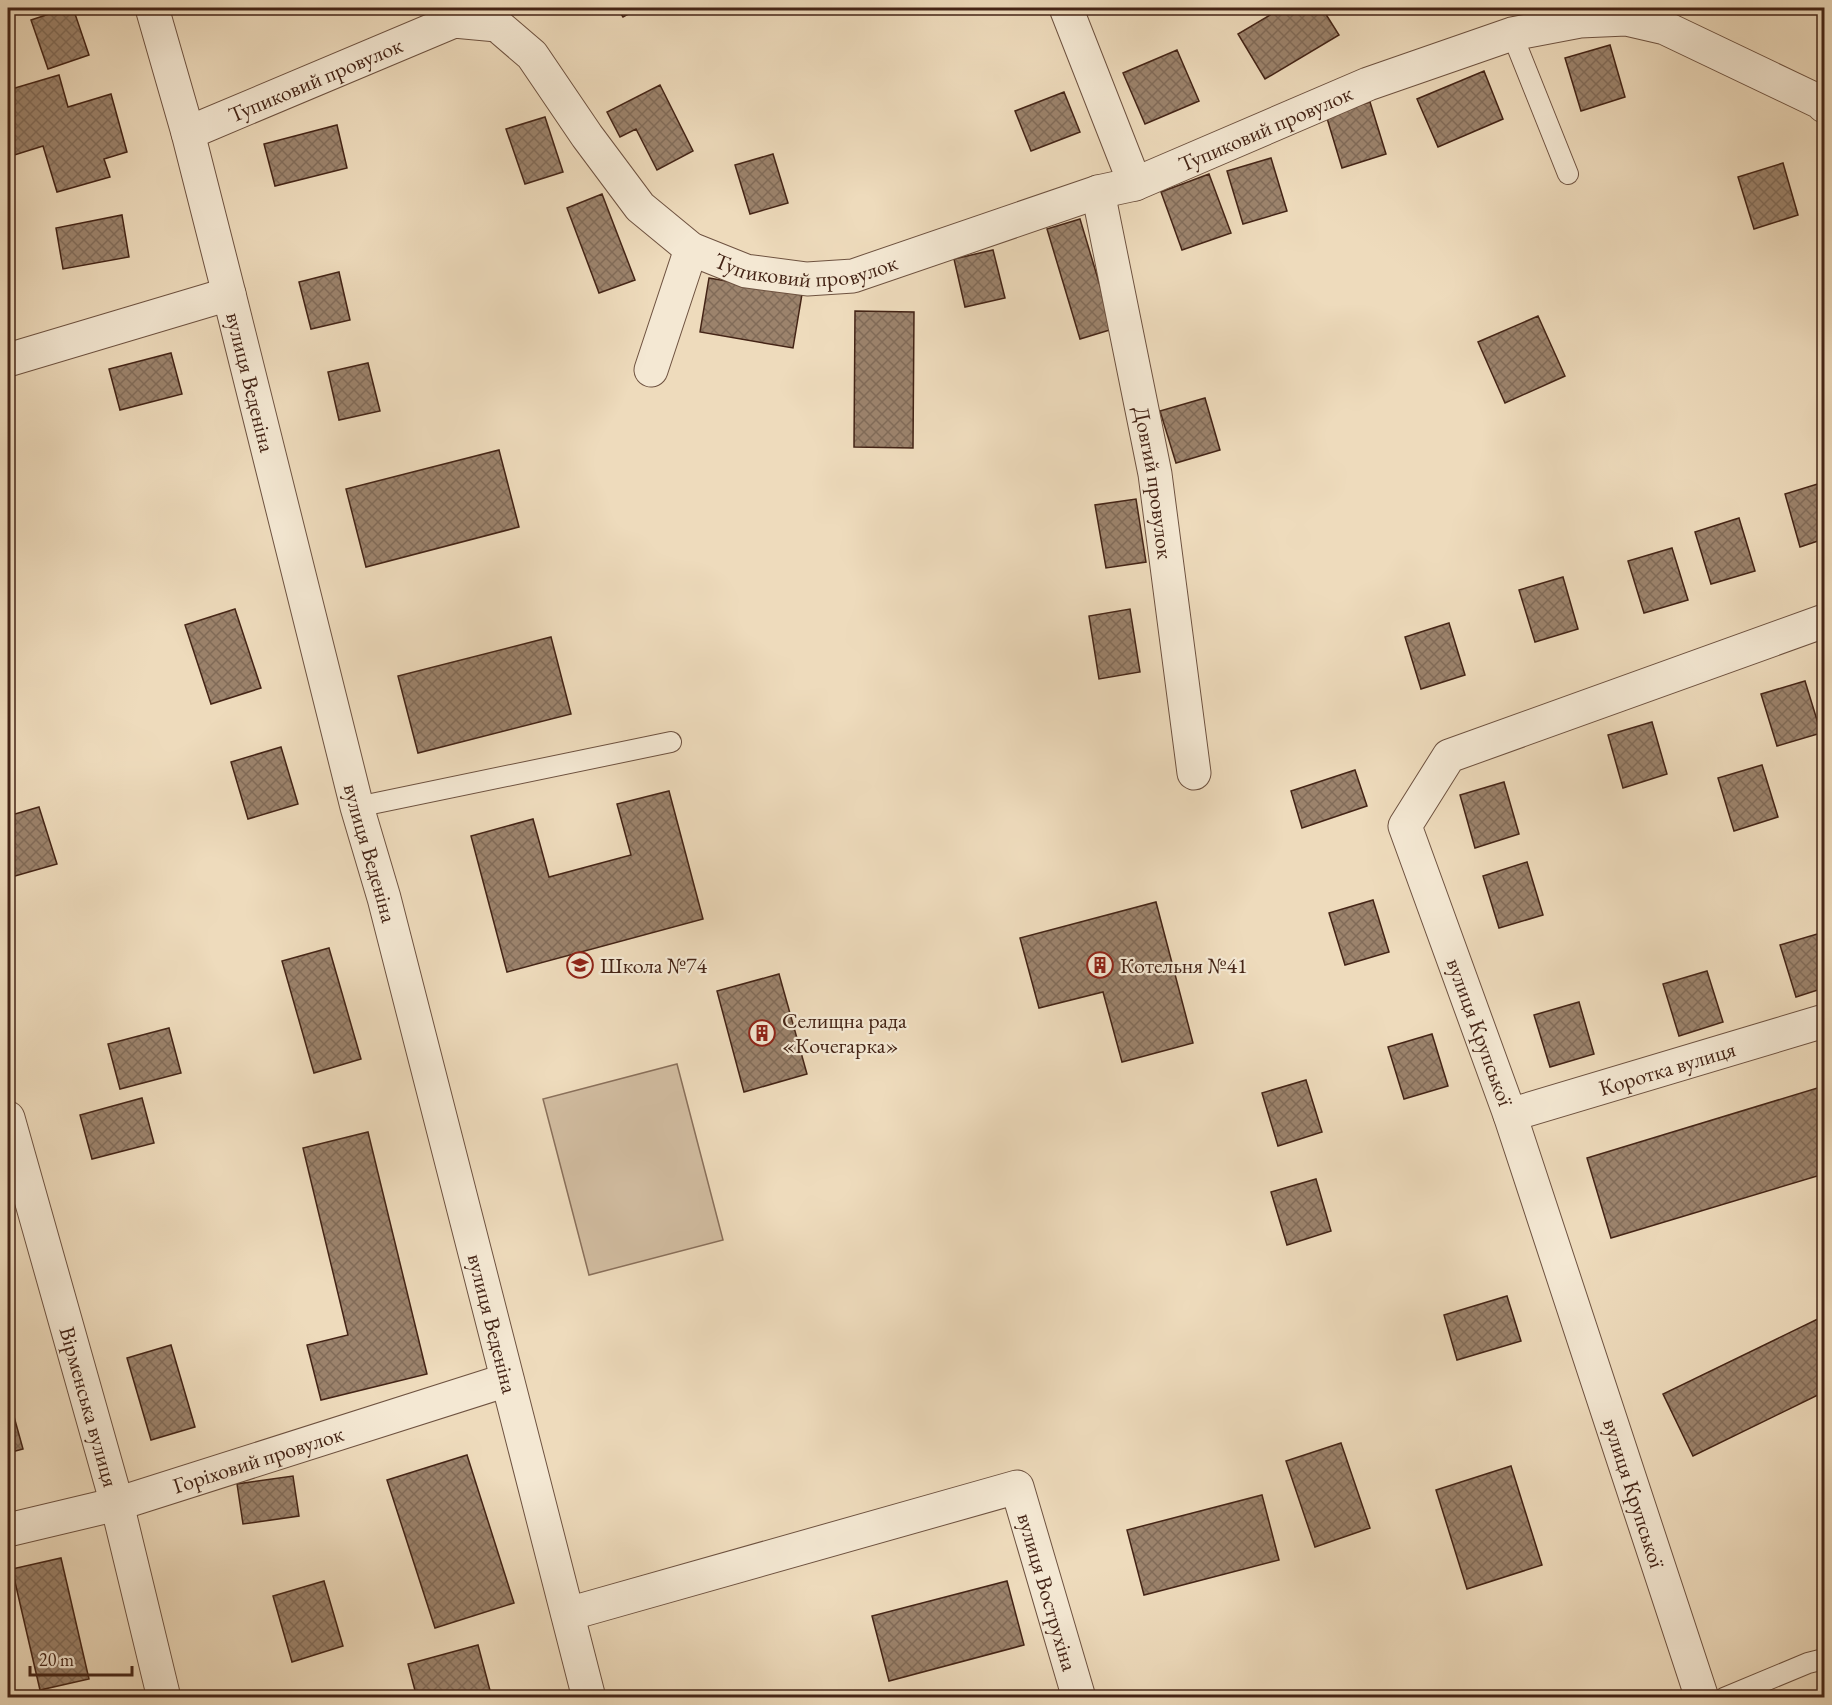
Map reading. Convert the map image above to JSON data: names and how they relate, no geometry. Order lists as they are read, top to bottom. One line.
{"streets":{"street":["Тупиковий провулок","вулиця Веденіна","Довгий провулок","вулиця Крупської","Коротка вулиця","Вірменська вулиця","Горіховий провулок","вулиця Вострухіна"]},"crossings":[["Тупиковий провулок","вулиця Веденіна"],["Тупиковий провулок","Довгий провулок"],["вулиця Веденіна","Горіховий провулок"],["вулиця Веденіна","вулиця Вострухіна"],["вулиця Крупської","Коротка вулиця"],["Вірменська вулиця","Горіховий провулок"]],"places":{"school or university":["Школа №74"],"building":["Котельня №41","Селищна рада «Кочегарка»"]},"scale_bar":"20 m"}
